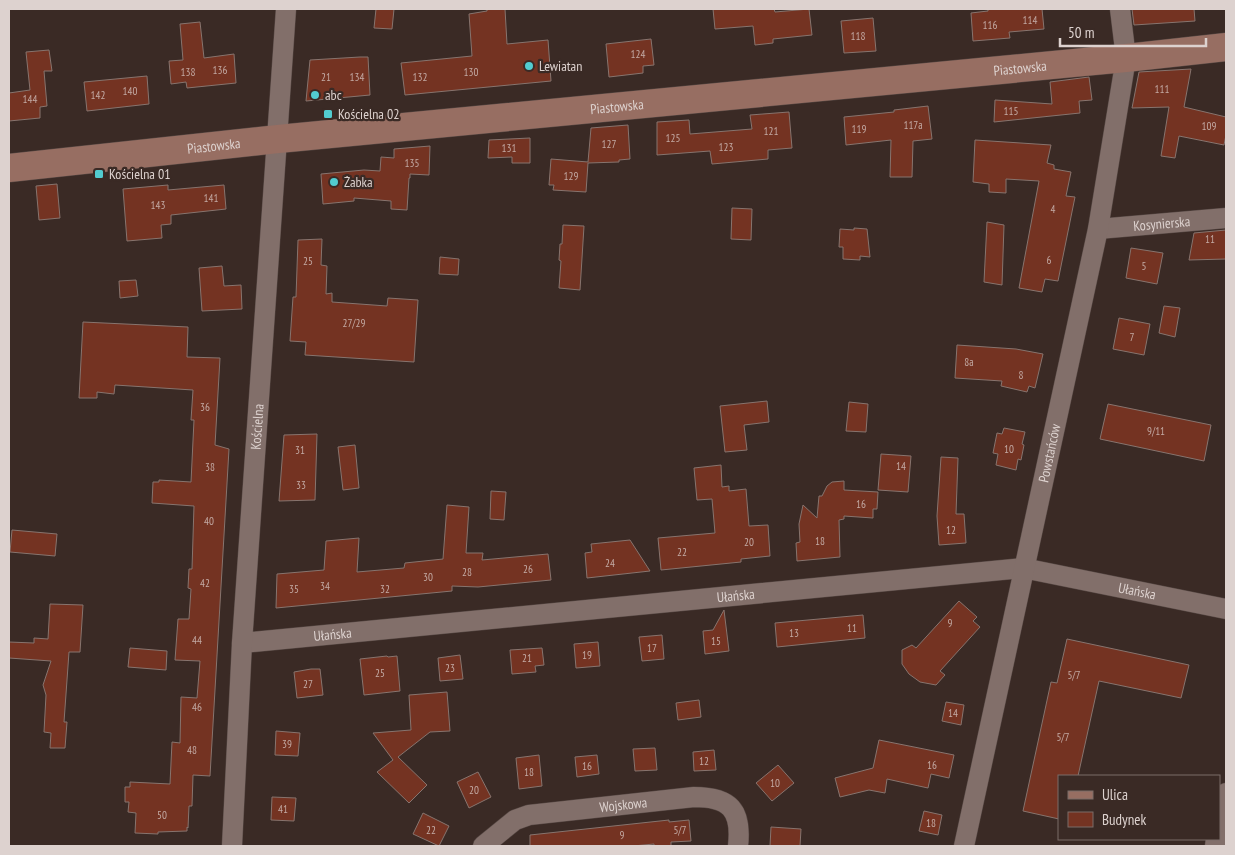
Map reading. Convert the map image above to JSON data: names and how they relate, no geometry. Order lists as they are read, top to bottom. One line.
{"streets":{"street":["Piastowska","Kosynierska","Kościelna","Powstańców","Ułańska","Wojskowa"]},"crossings":[["Piastowska","Kościelna"],["Piastowska","Powstańców"],["Kosynierska","Powstańców"],["Kościelna","Ułańska"],["Powstańców","Ułańska"]],"places":{"other":["Lewiatan","abc","Żabka"],"transit":["Kościelna 02","Kościelna 01"]},"house_numbers":["114","116","118","124","136","138","130","21","134","132","111","140","142","144","115","117a","109","119","121","125","127","123","131","135","129","141","143","4","11","6","25","5","27/29","7","8a","8","36","9/11","10","31","14","38","33","16","40","12","18","20","22","24","26","28","30","42","34","35","32","9","11","13","44","15","17","19","21","23","25","5/7","27","46","14","5/7","39","48","12","16","16","18","10","20","41","50","18","22","5/7","9"],"legend":["Ulica","Budynek"],"scale_bar":"50 m"}
